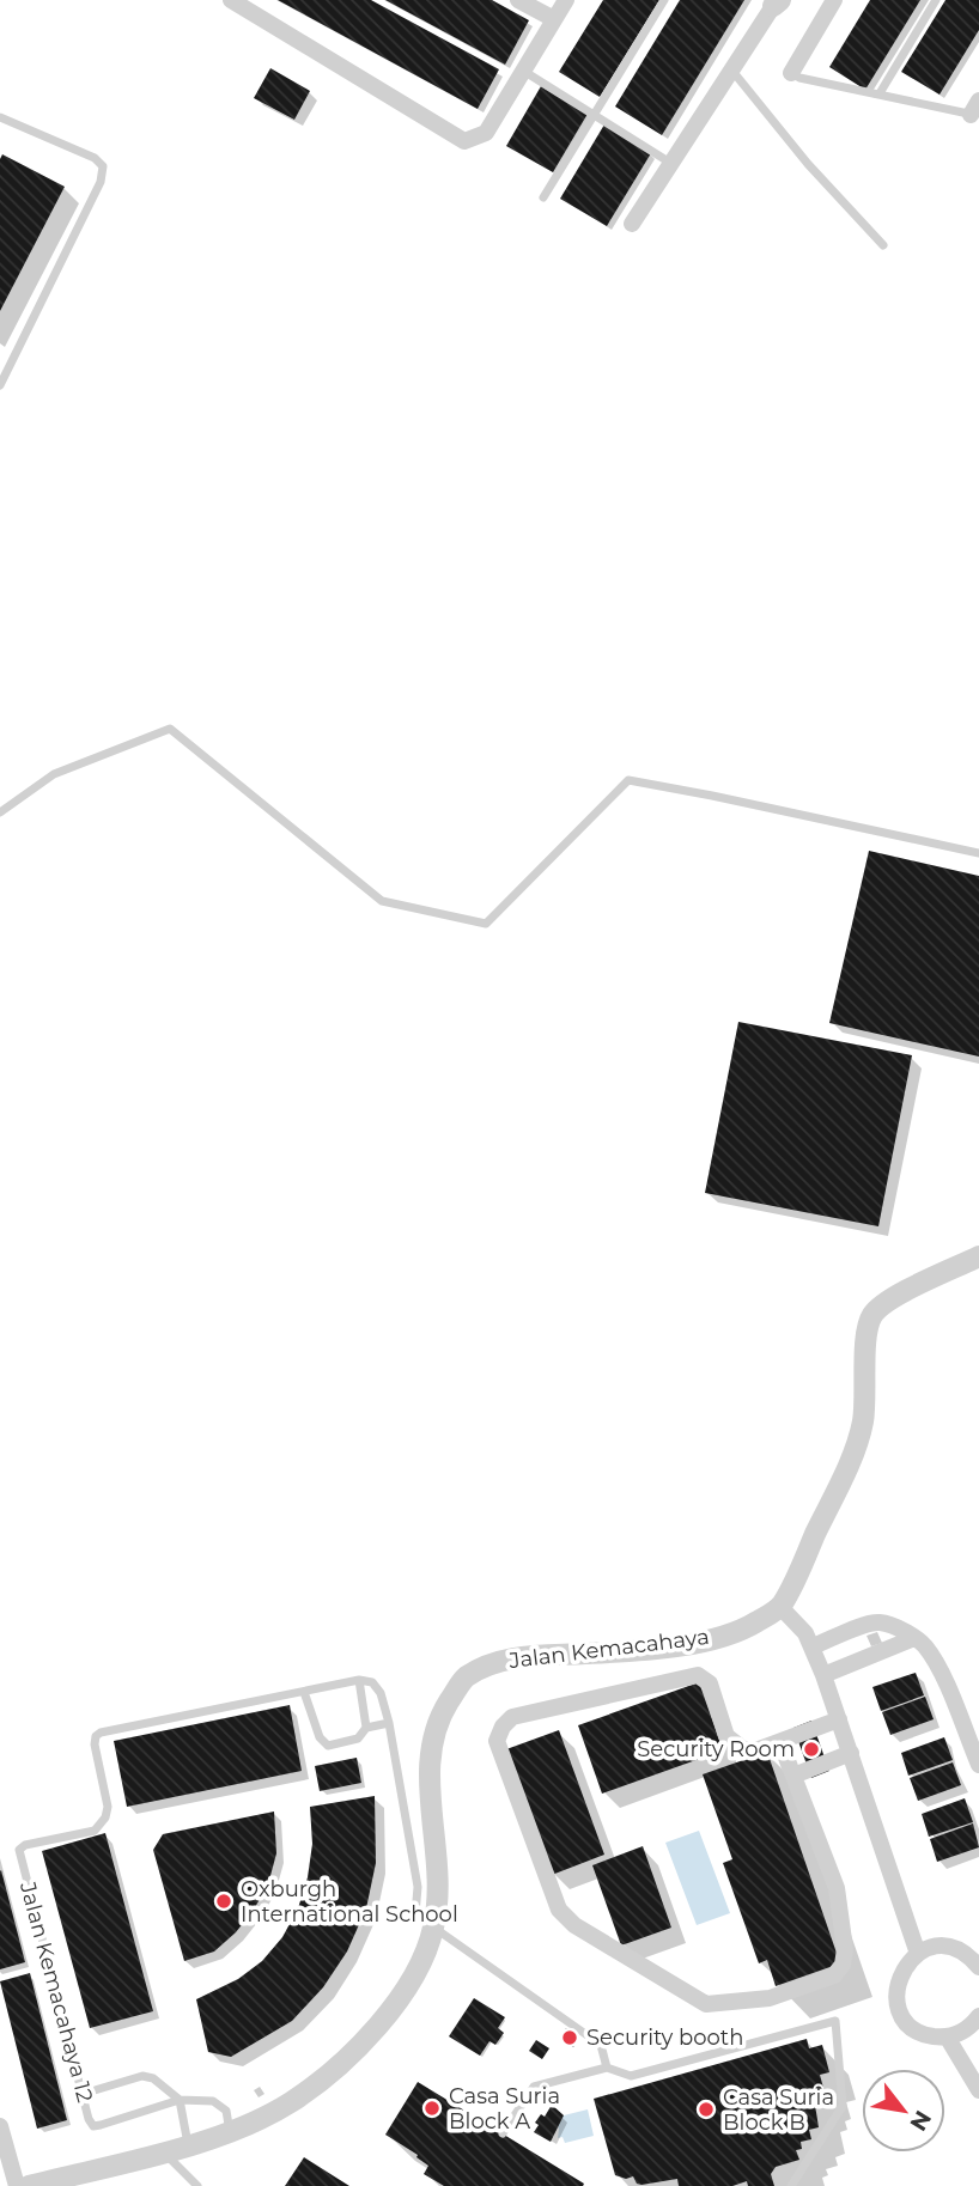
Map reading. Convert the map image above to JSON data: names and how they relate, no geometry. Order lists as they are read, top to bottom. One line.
{"streets":{"street":["Jalan Kemacahaya"],"lane":["Jalan Kemacahaya 12"]},"places":["Security Room","Oxburgh International School","Security booth","Casa Suria Block A","Casa Suria Block B"],"north":"bottom right"}
